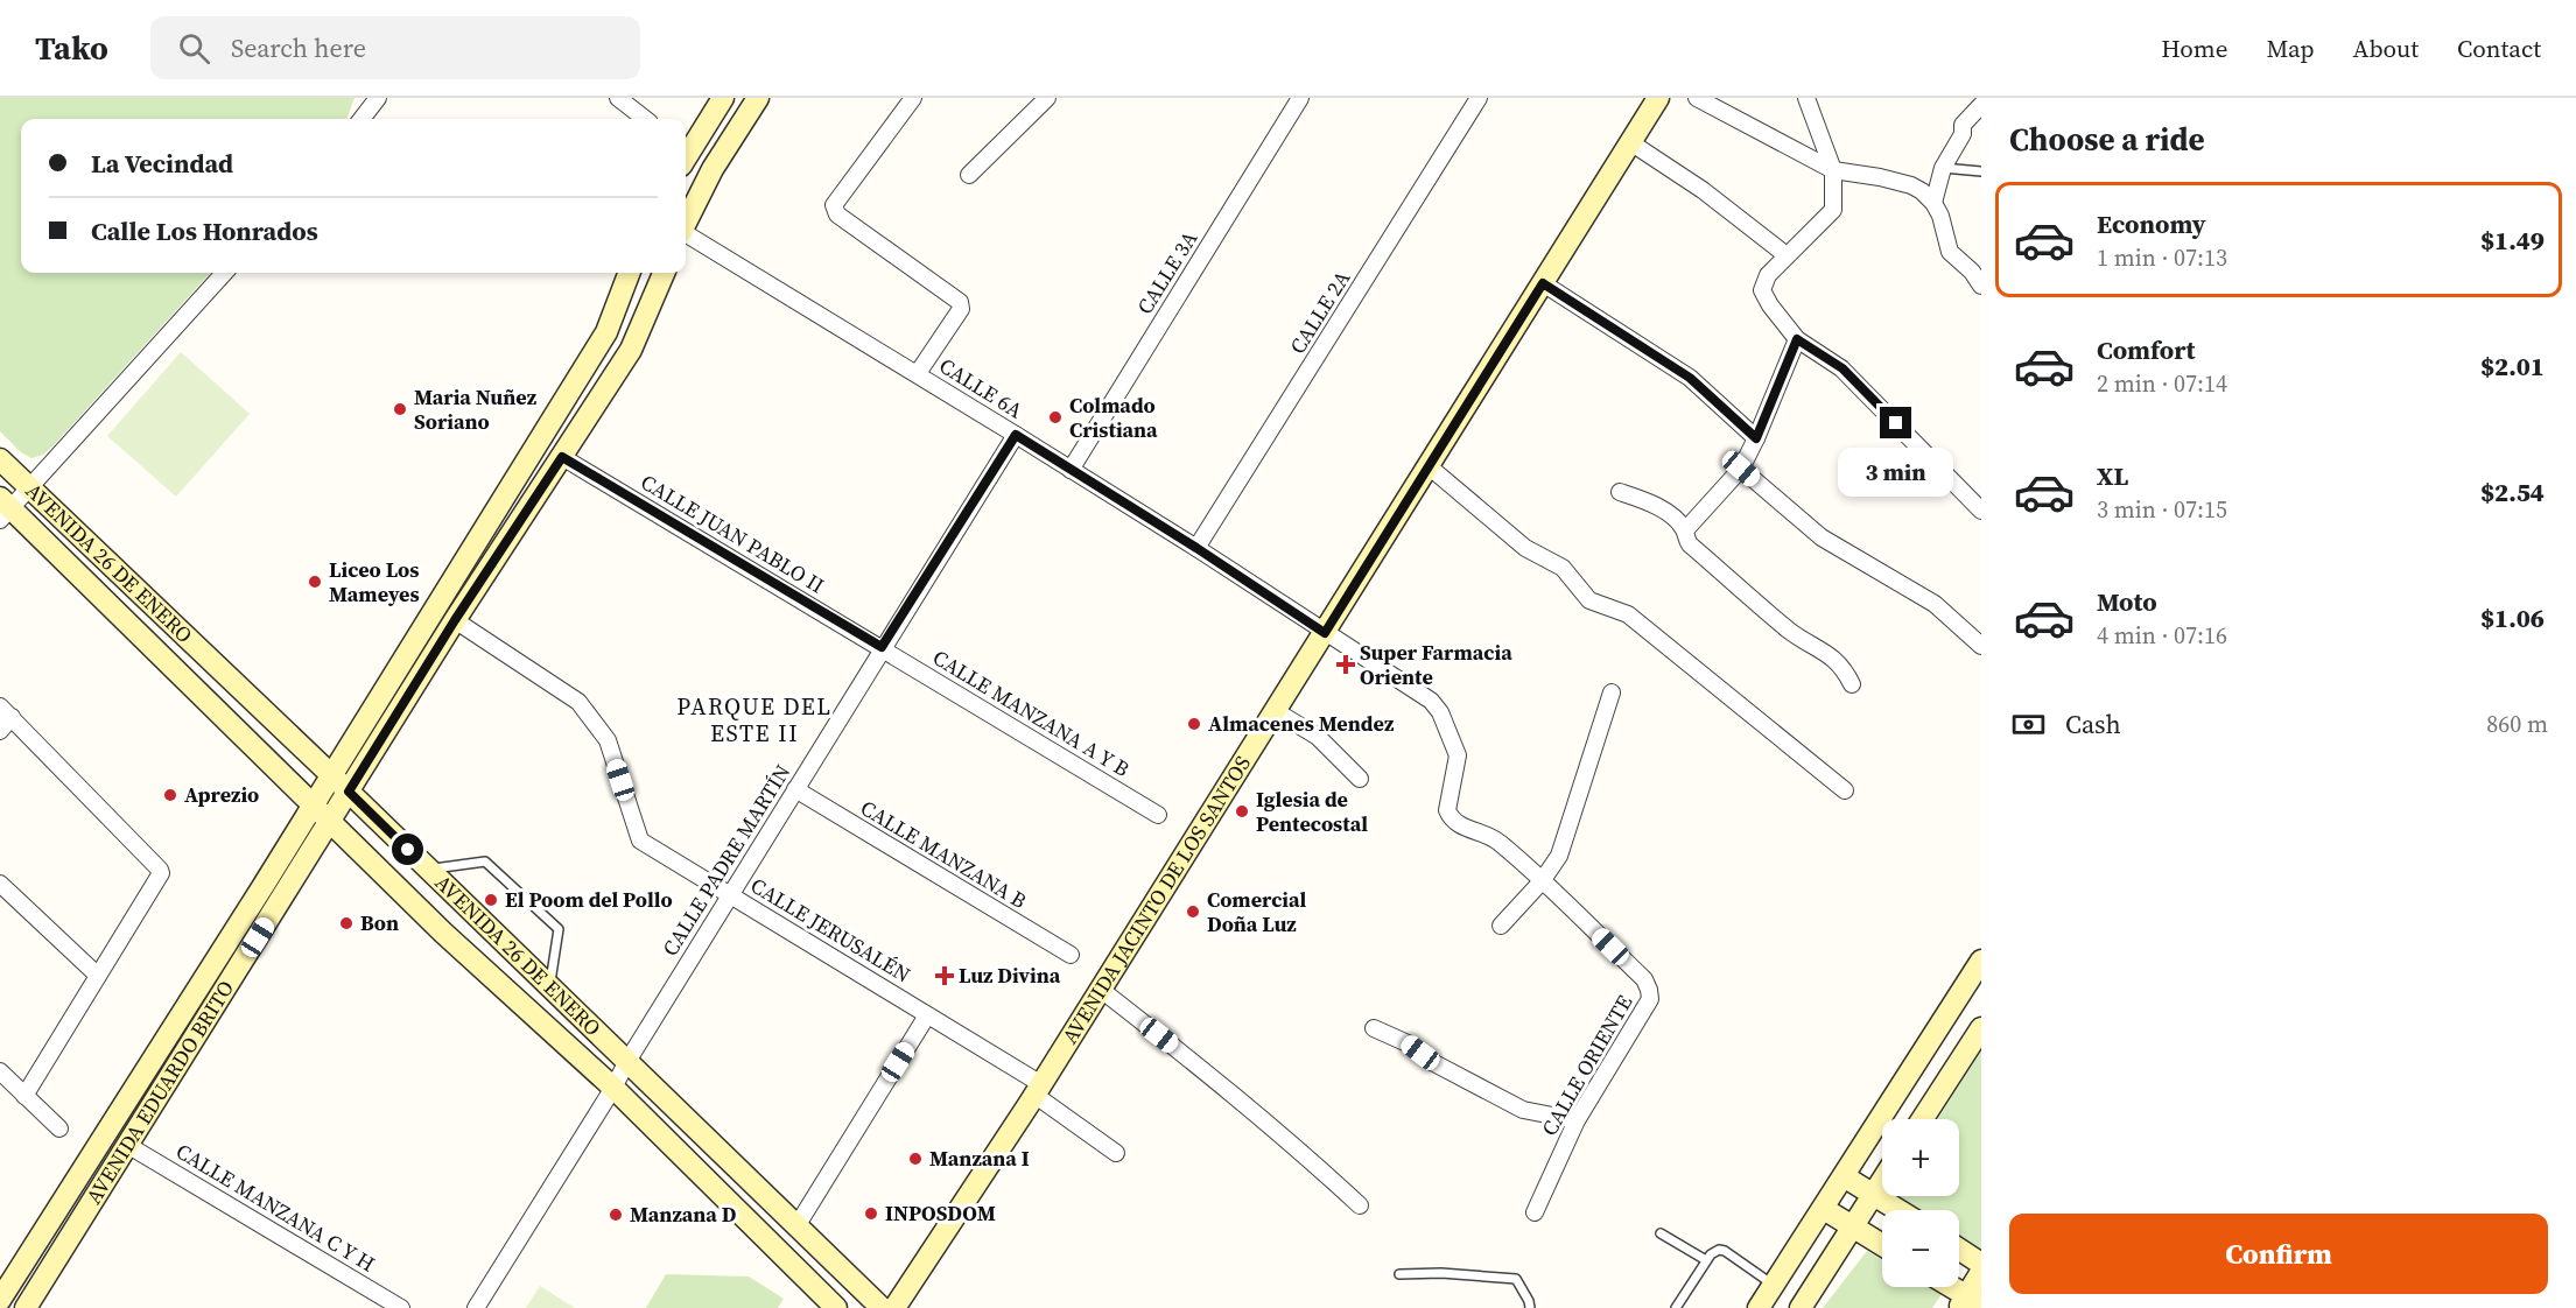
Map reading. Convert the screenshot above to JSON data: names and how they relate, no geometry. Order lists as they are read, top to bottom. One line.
{"streets":{"street":["CALLE 3A","CALLE 2A","CALLE 6A","CALLE JUAN PABLO II","AVENIDA 26 DE ENERO","CALLE MANZANA A Y B","CALLE MANZANA B","CALLE PADRE MARTÍN","AVENIDA JACINTO DE LOS SANTOS","CALLE JERUSALÉN","CALLE ORIENTE","AVENIDA EDUARDO BRITO","CALLE MANZANA C Y H"]},"crossings":[["CALLE 3A","CALLE 6A"],["CALLE 2A","CALLE 6A"],["CALLE 6A","CALLE PADRE MARTÍN"],["CALLE 6A","AVENIDA JACINTO DE LOS SANTOS"],["CALLE 6A","CALLE ORIENTE"],["CALLE JUAN PABLO II","CALLE MANZANA A Y B"],["CALLE JUAN PABLO II","CALLE PADRE MARTÍN"],["CALLE JUAN PABLO II","AVENIDA EDUARDO BRITO"],["AVENIDA 26 DE ENERO","CALLE PADRE MARTÍN"],["AVENIDA 26 DE ENERO","AVENIDA EDUARDO BRITO"],["CALLE MANZANA A Y B","CALLE PADRE MARTÍN"],["CALLE MANZANA B","CALLE PADRE MARTÍN"],["CALLE PADRE MARTÍN","CALLE JERUSALÉN"],["AVENIDA JACINTO DE LOS SANTOS","CALLE JERUSALÉN"],["AVENIDA JACINTO DE LOS SANTOS","CALLE ORIENTE"],["CALLE JERUSALÉN","AVENIDA EDUARDO BRITO"],["AVENIDA EDUARDO BRITO","CALLE MANZANA C Y H"]],"districts":["PARQUE DEL ESTE II"],"places":{"other":["Maria Nuñez Soriano","Colmado Cristiana","Liceo Los Mameyes","Almacenes Mendez","Aprezio","Iglesia de Pentecostal","El Poom del Pollo","Comercial Doña Luz","Bon","Manzana I","INPOSDOM","Manzana D"],"health":["Super Farmacia Oriente","Luz Divina"]},"page":{"header":"Tako","search":"Search here","nav":["Home","Map","About","Contact"],"heading":"Choose a ride","banner":["La Vecindad","Calle Los Honrados"],"list":[{"name":"Economy","note":"1 min · 07:13","value":"$1.49"},{"name":"Comfort","note":"2 min · 07:14","value":"$2.01"},{"name":"XL","note":"3 min · 07:15","value":"$2.54"},{"name":"Moto","note":"4 min · 07:16","value":"$1.06"}],"bubble":"3 min","pay":["Cash","860 m"],"map_buttons":["+","−"],"buttons":"Confirm"}}
